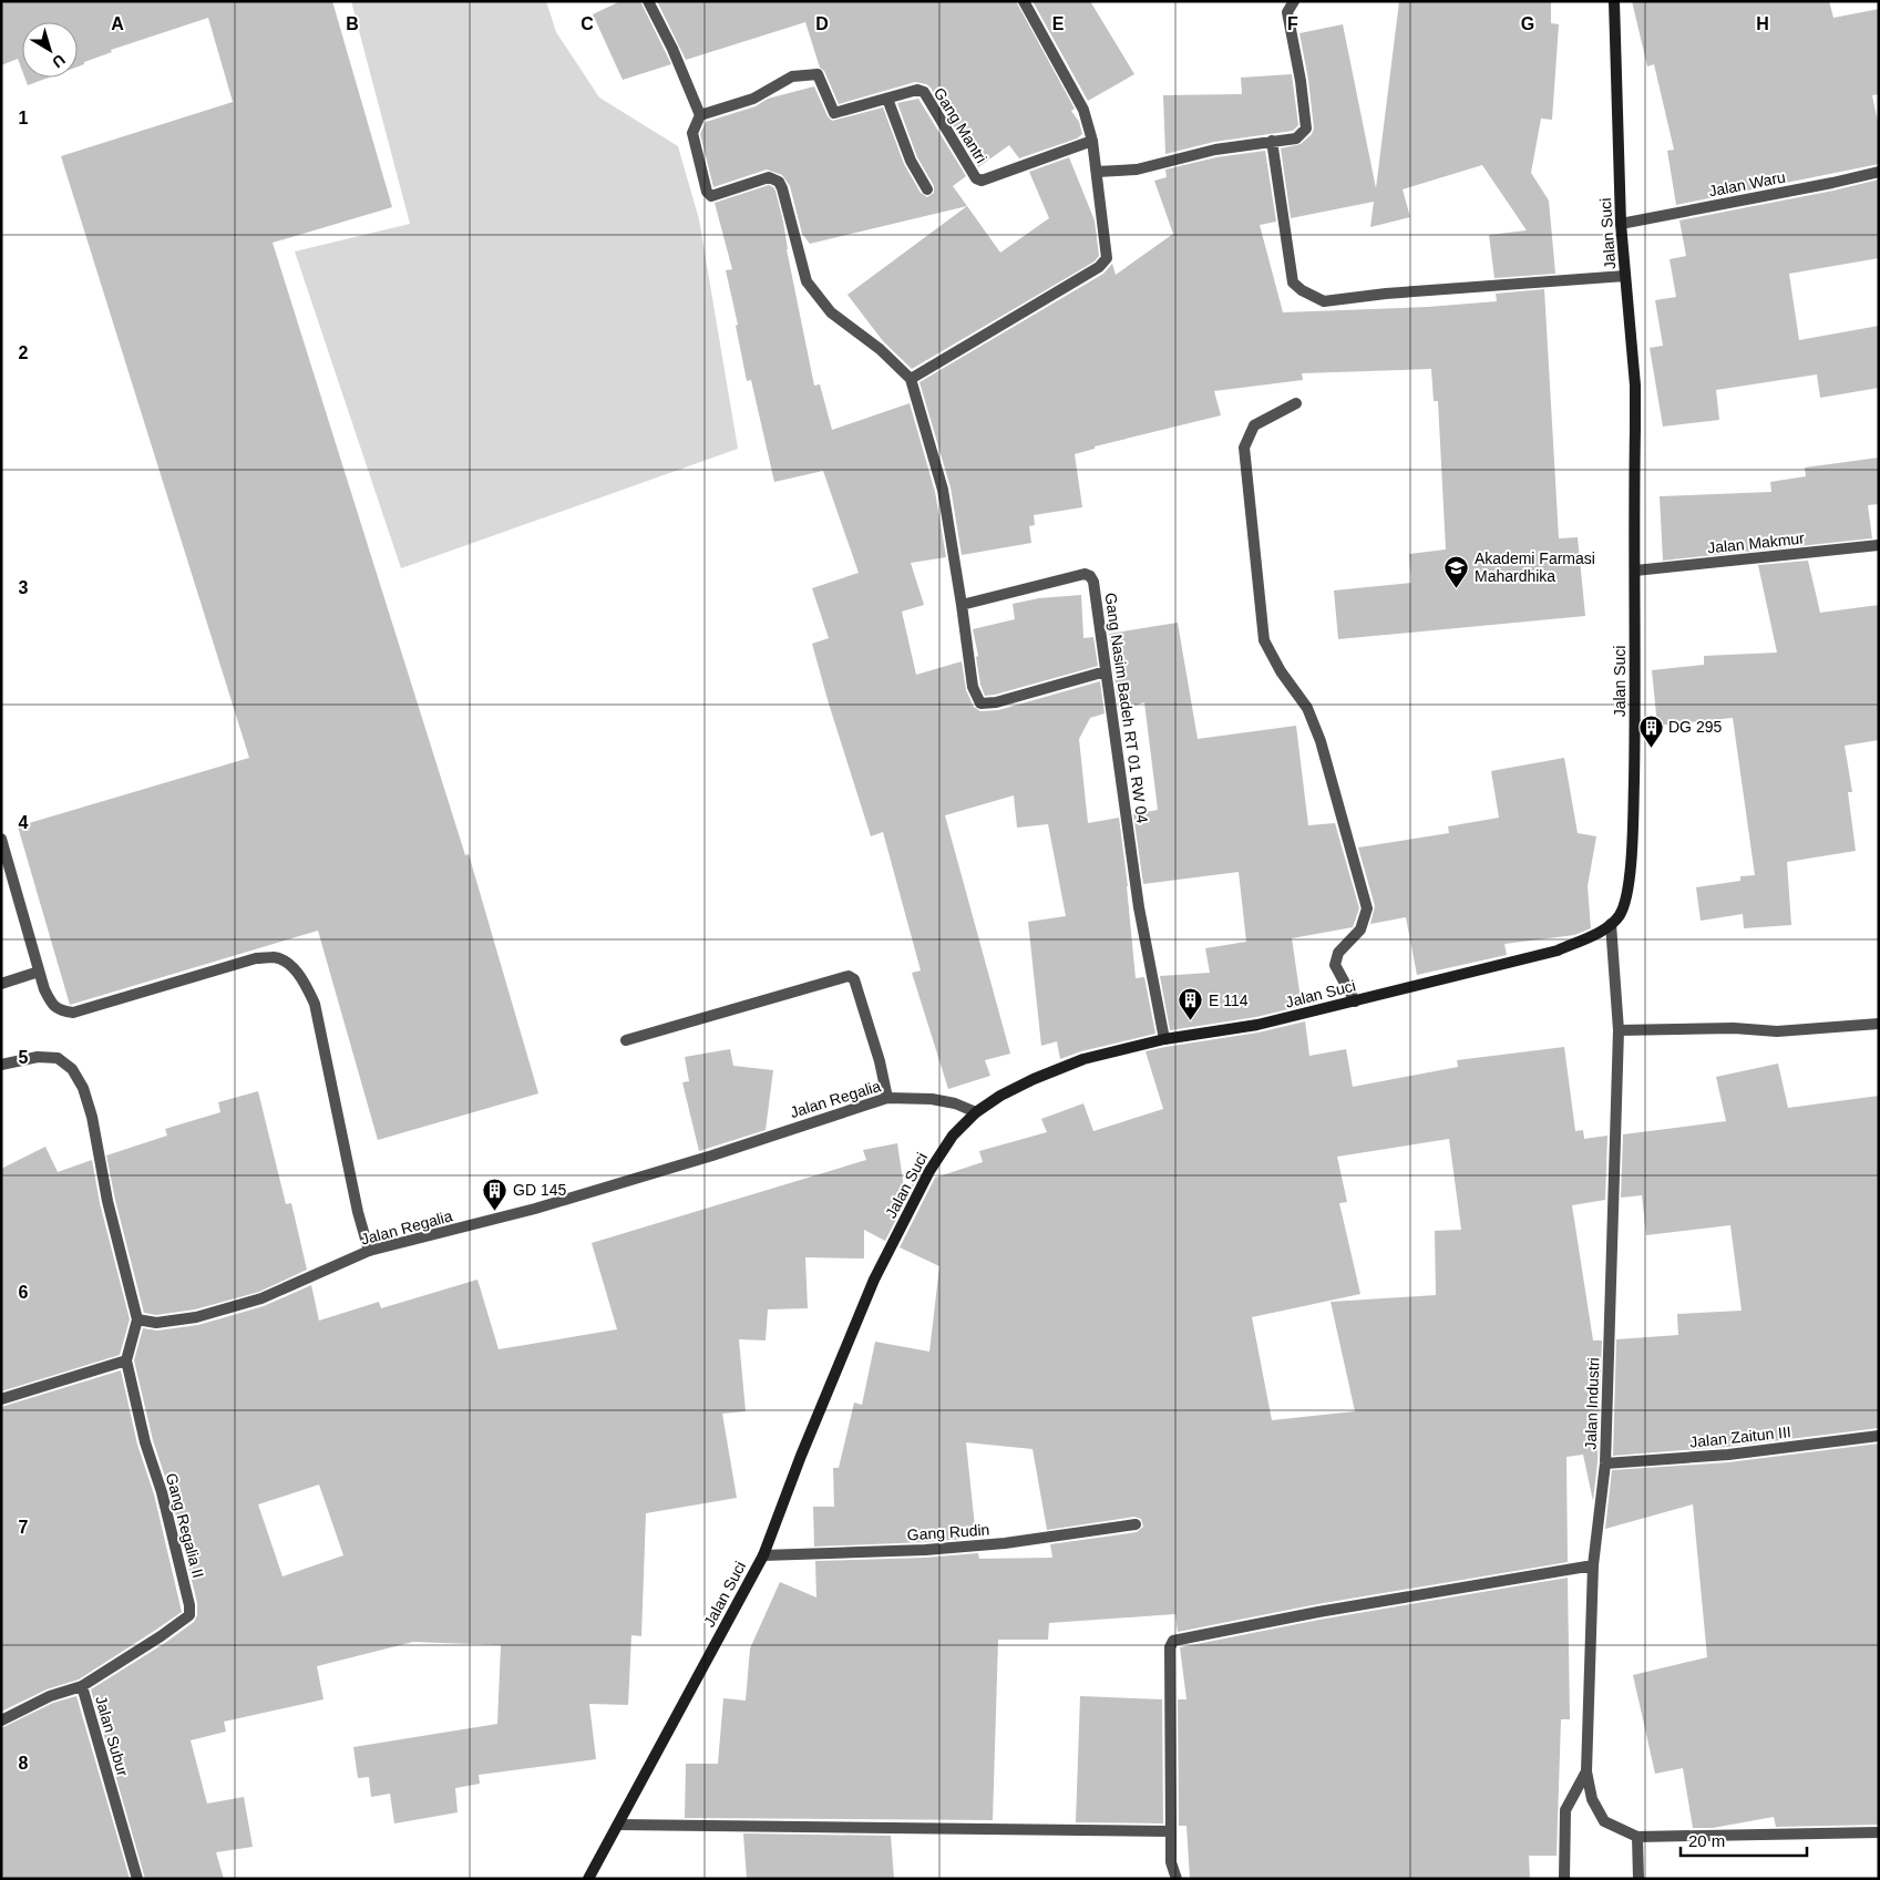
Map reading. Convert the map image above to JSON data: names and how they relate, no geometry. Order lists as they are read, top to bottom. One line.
{"streets":{"street":["Gang Mantri","Jalan Waru","Jalan Suci","Jalan Makmur","Gang Nasim Badeh RT 01 RW 04","Jalan Regalia","Jalan Industri","Jalan Zaitun III","Gang Regalia II","Gang Rudin","Jalan Subur"]},"crossings":[["Jalan Waru","Jalan Suci"],["Jalan Suci","Jalan Makmur"],["Jalan Suci","Gang Nasim Badeh RT 01 RW 04"],["Jalan Suci","Jalan Regalia"],["Jalan Suci","Jalan Industri"],["Jalan Suci","Gang Rudin"],["Jalan Regalia","Gang Regalia II"],["Jalan Industri","Jalan Zaitun III"],["Gang Regalia II","Jalan Subur"]],"places":{"school or university":["Akademi Farmasi Mahardhika"],"building":["DG 295","E 114","GD 145"]},"scale_bar":"20 m","north":"bottom right","grid":{"columns":["A","B","C","D","E","F","G","H"],"rows":["1","2","3","4","5","6","7","8"]}}
